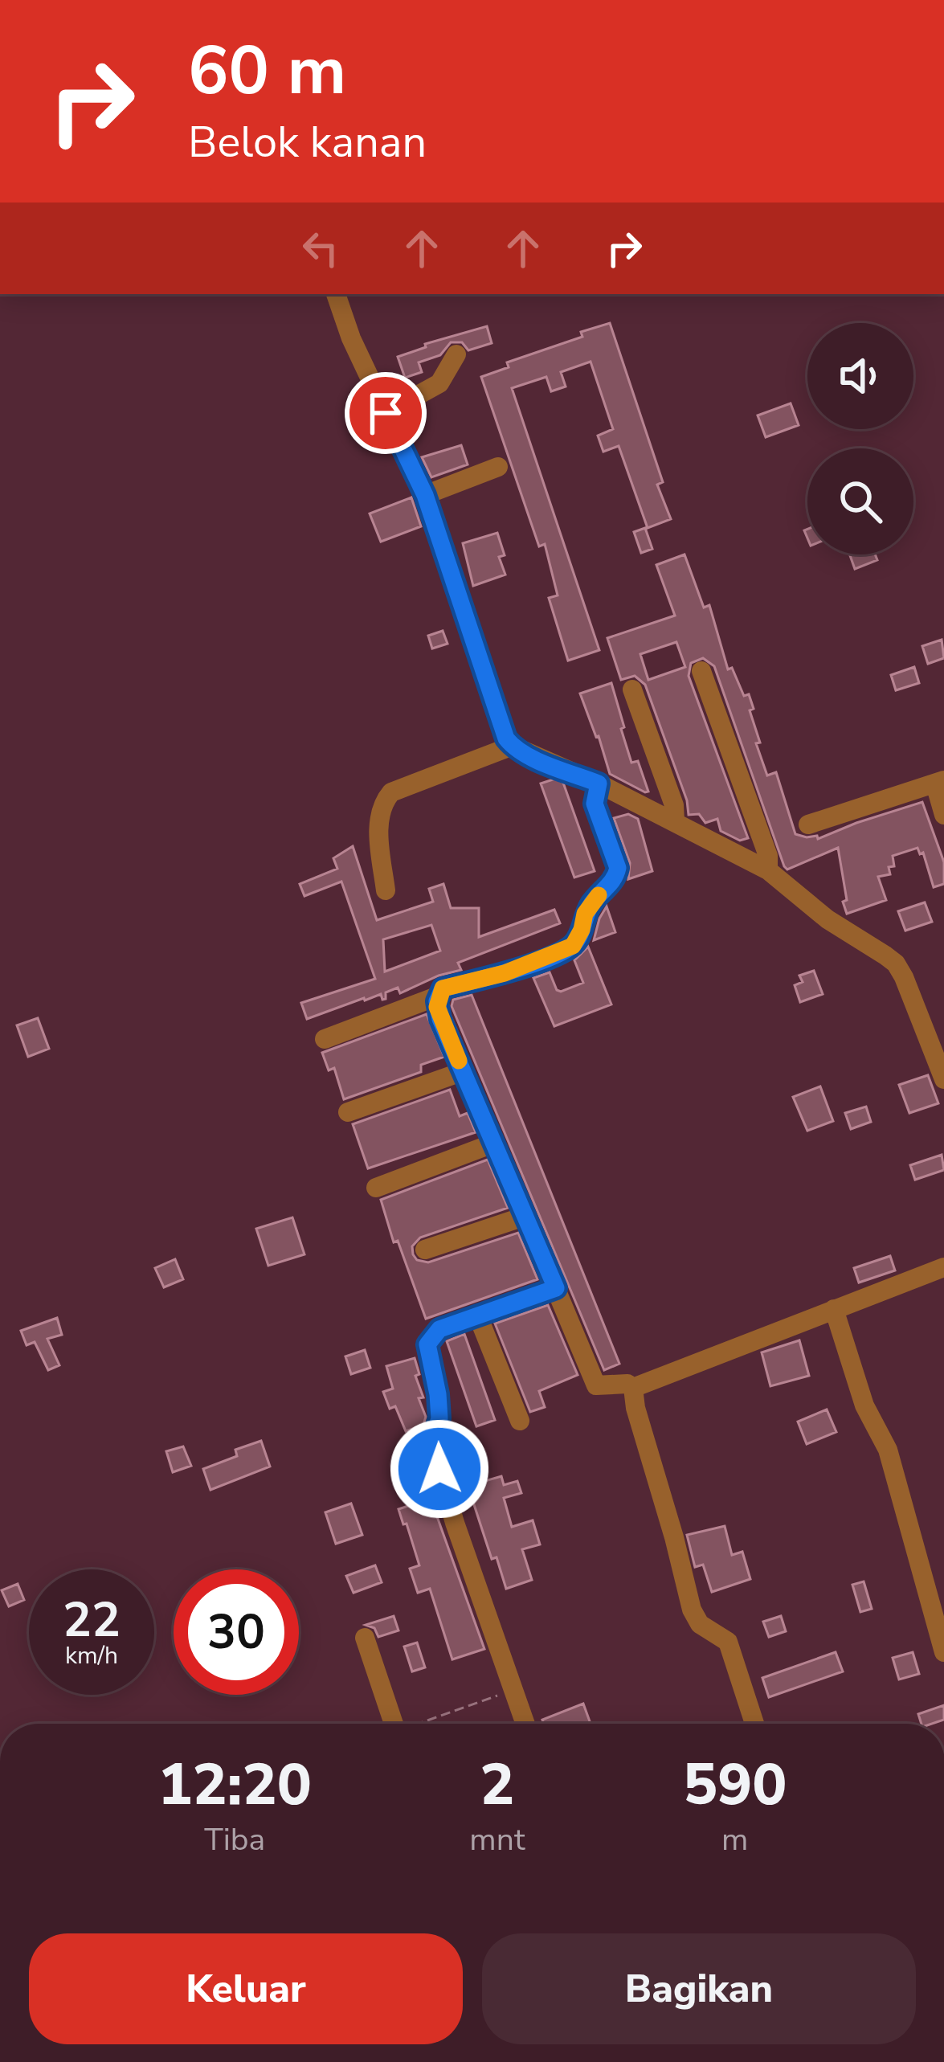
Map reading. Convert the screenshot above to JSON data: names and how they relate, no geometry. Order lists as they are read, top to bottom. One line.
{"page":{"turn":["60 m","Belok kanan"],"speed":"22 km/h","limit":"30","eta":["12:20","Tiba","2","mnt","590","m"],"buttons":["Keluar","Bagikan"]}}
